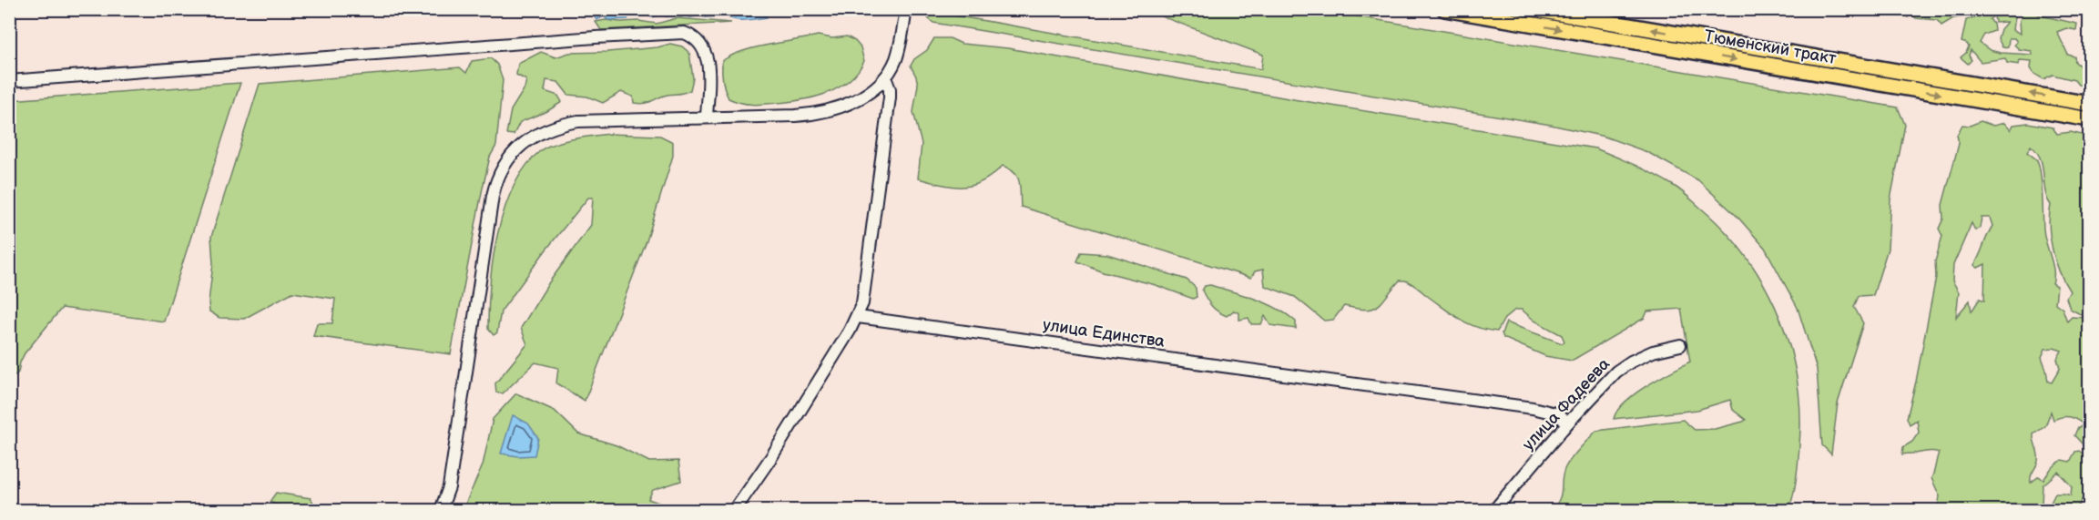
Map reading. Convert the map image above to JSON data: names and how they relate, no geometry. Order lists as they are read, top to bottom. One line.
{"streets":{"main road":["Тюменский тракт"],"street":["улица Единства","улица Фадеева"]},"crossings":[["улица Единства","улица Фадеева"]]}
